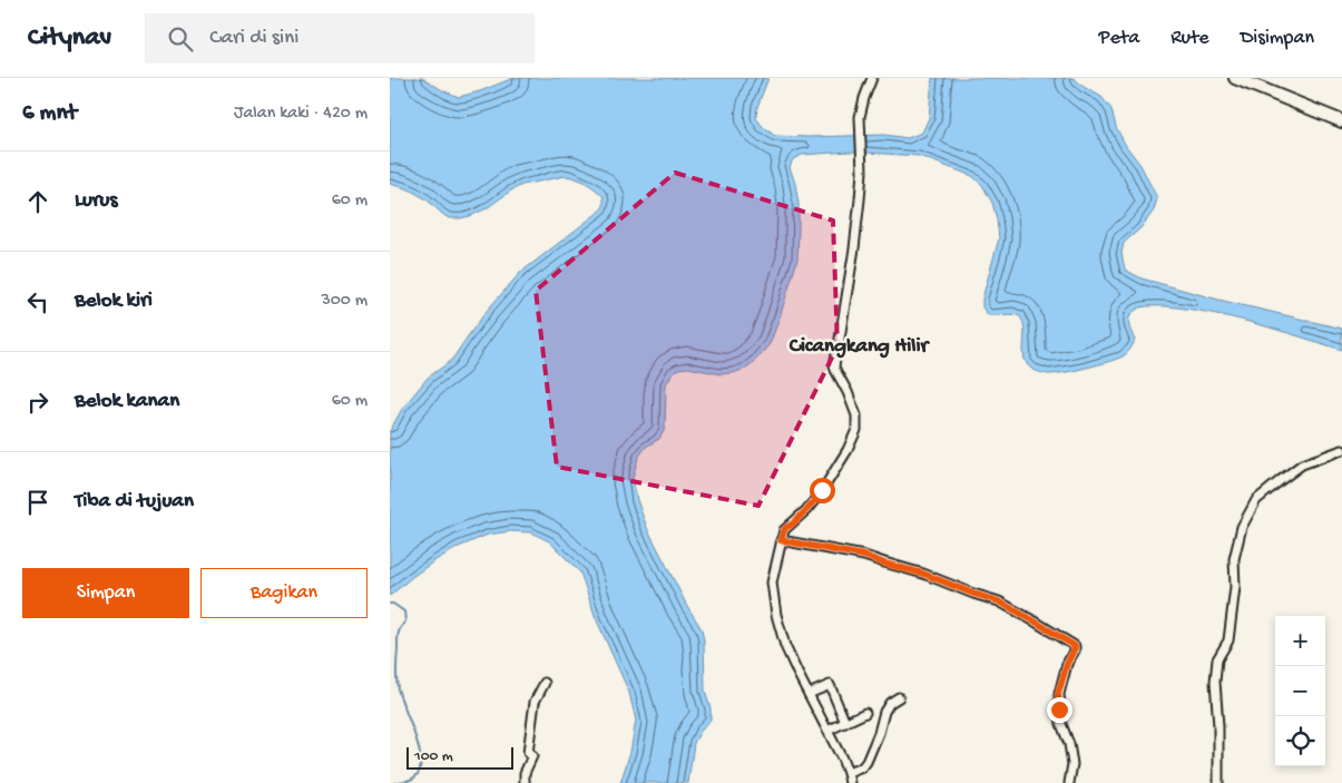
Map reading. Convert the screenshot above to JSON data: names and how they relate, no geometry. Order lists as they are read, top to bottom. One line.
{"districts":["Cicangkang Hilir"],"scale_bar":"100 m","page":{"header":"Citynav","search":"Cari di sini","nav":["Peta","Rute","Disimpan"],"heading":["6 mnt","Jalan kaki · 420 m"],"list":[["Lurus","60 m"],["Belok kiri","300 m"],["Belok kanan","60 m"],"Tiba di tujuan"],"buttons":["Simpan","Bagikan"],"map_buttons":["+","−"],"scale":"100 m"}}
